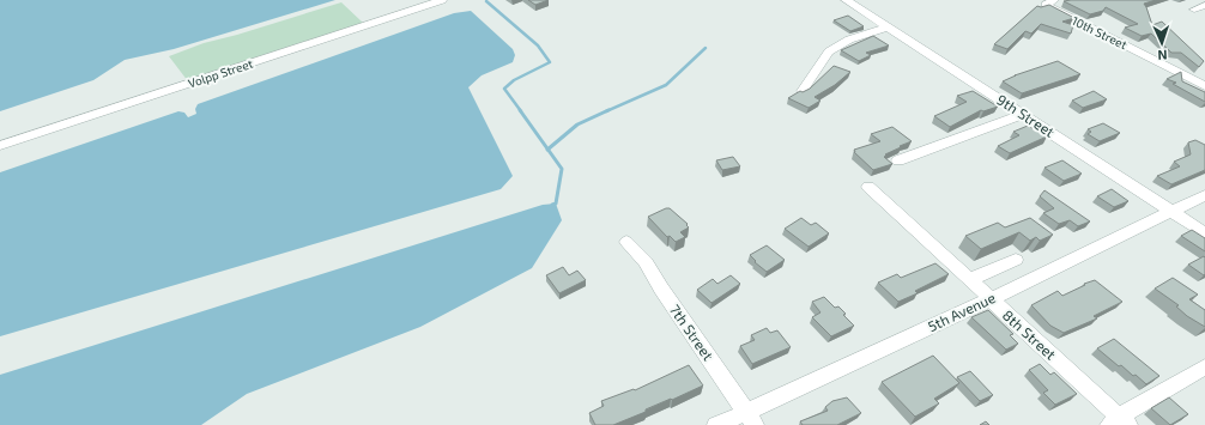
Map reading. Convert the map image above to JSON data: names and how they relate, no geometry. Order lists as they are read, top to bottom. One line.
{"streets":{"street":["10th Street","Volpp Street","9th Street","5th Avenue","7th Street","8th Street"]},"crossings":[["9th Street","5th Avenue"],["5th Avenue","7th Street"],["5th Avenue","8th Street"]],"north":"bottom"}
